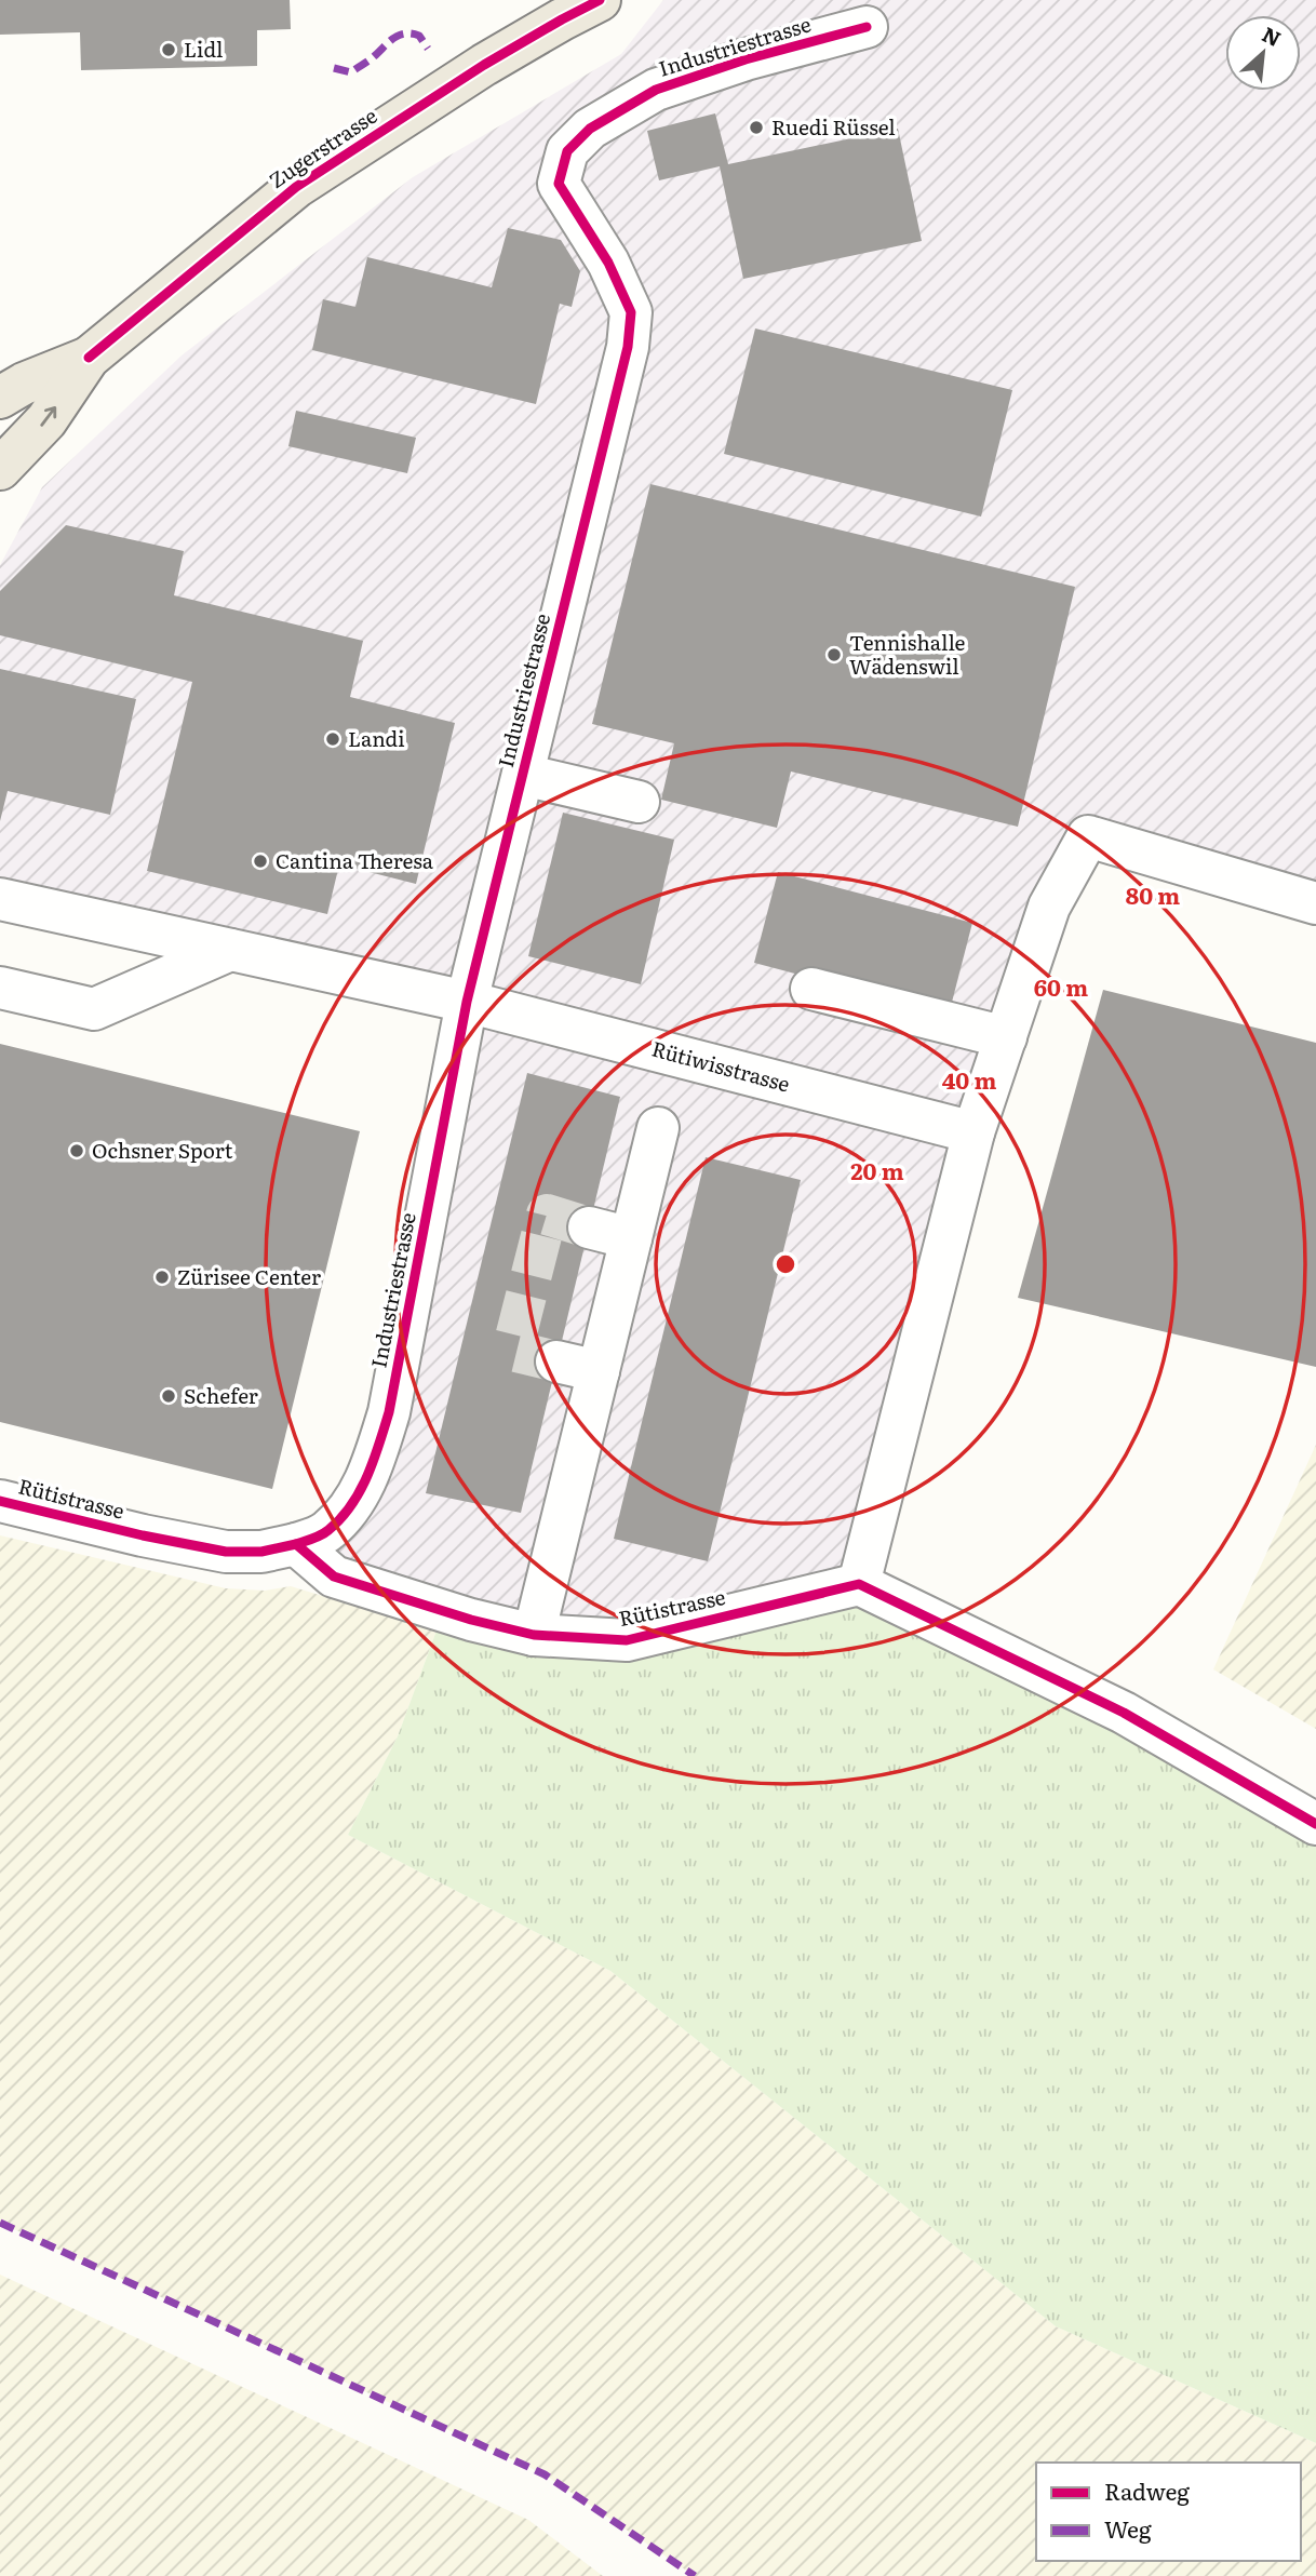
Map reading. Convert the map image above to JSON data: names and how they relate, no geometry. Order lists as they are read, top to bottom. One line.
{"streets":{"main road":["Zugerstrasse"],"street":["Industriestrasse","Rütiwisstrasse","Rütistrasse"]},"crossings":[["Industriestrasse","Rütiwisstrasse"],["Industriestrasse","Rütistrasse"]],"places":["Lidl","Ruedi Rüssel","Tennishalle Wädenswil","Landi","Cantina Theresa","Ochsner Sport","Zürisee Center","Schefer"],"legend":["Radweg","Weg"],"north":"top right","rings":["80 m","60 m","40 m","20 m"]}
